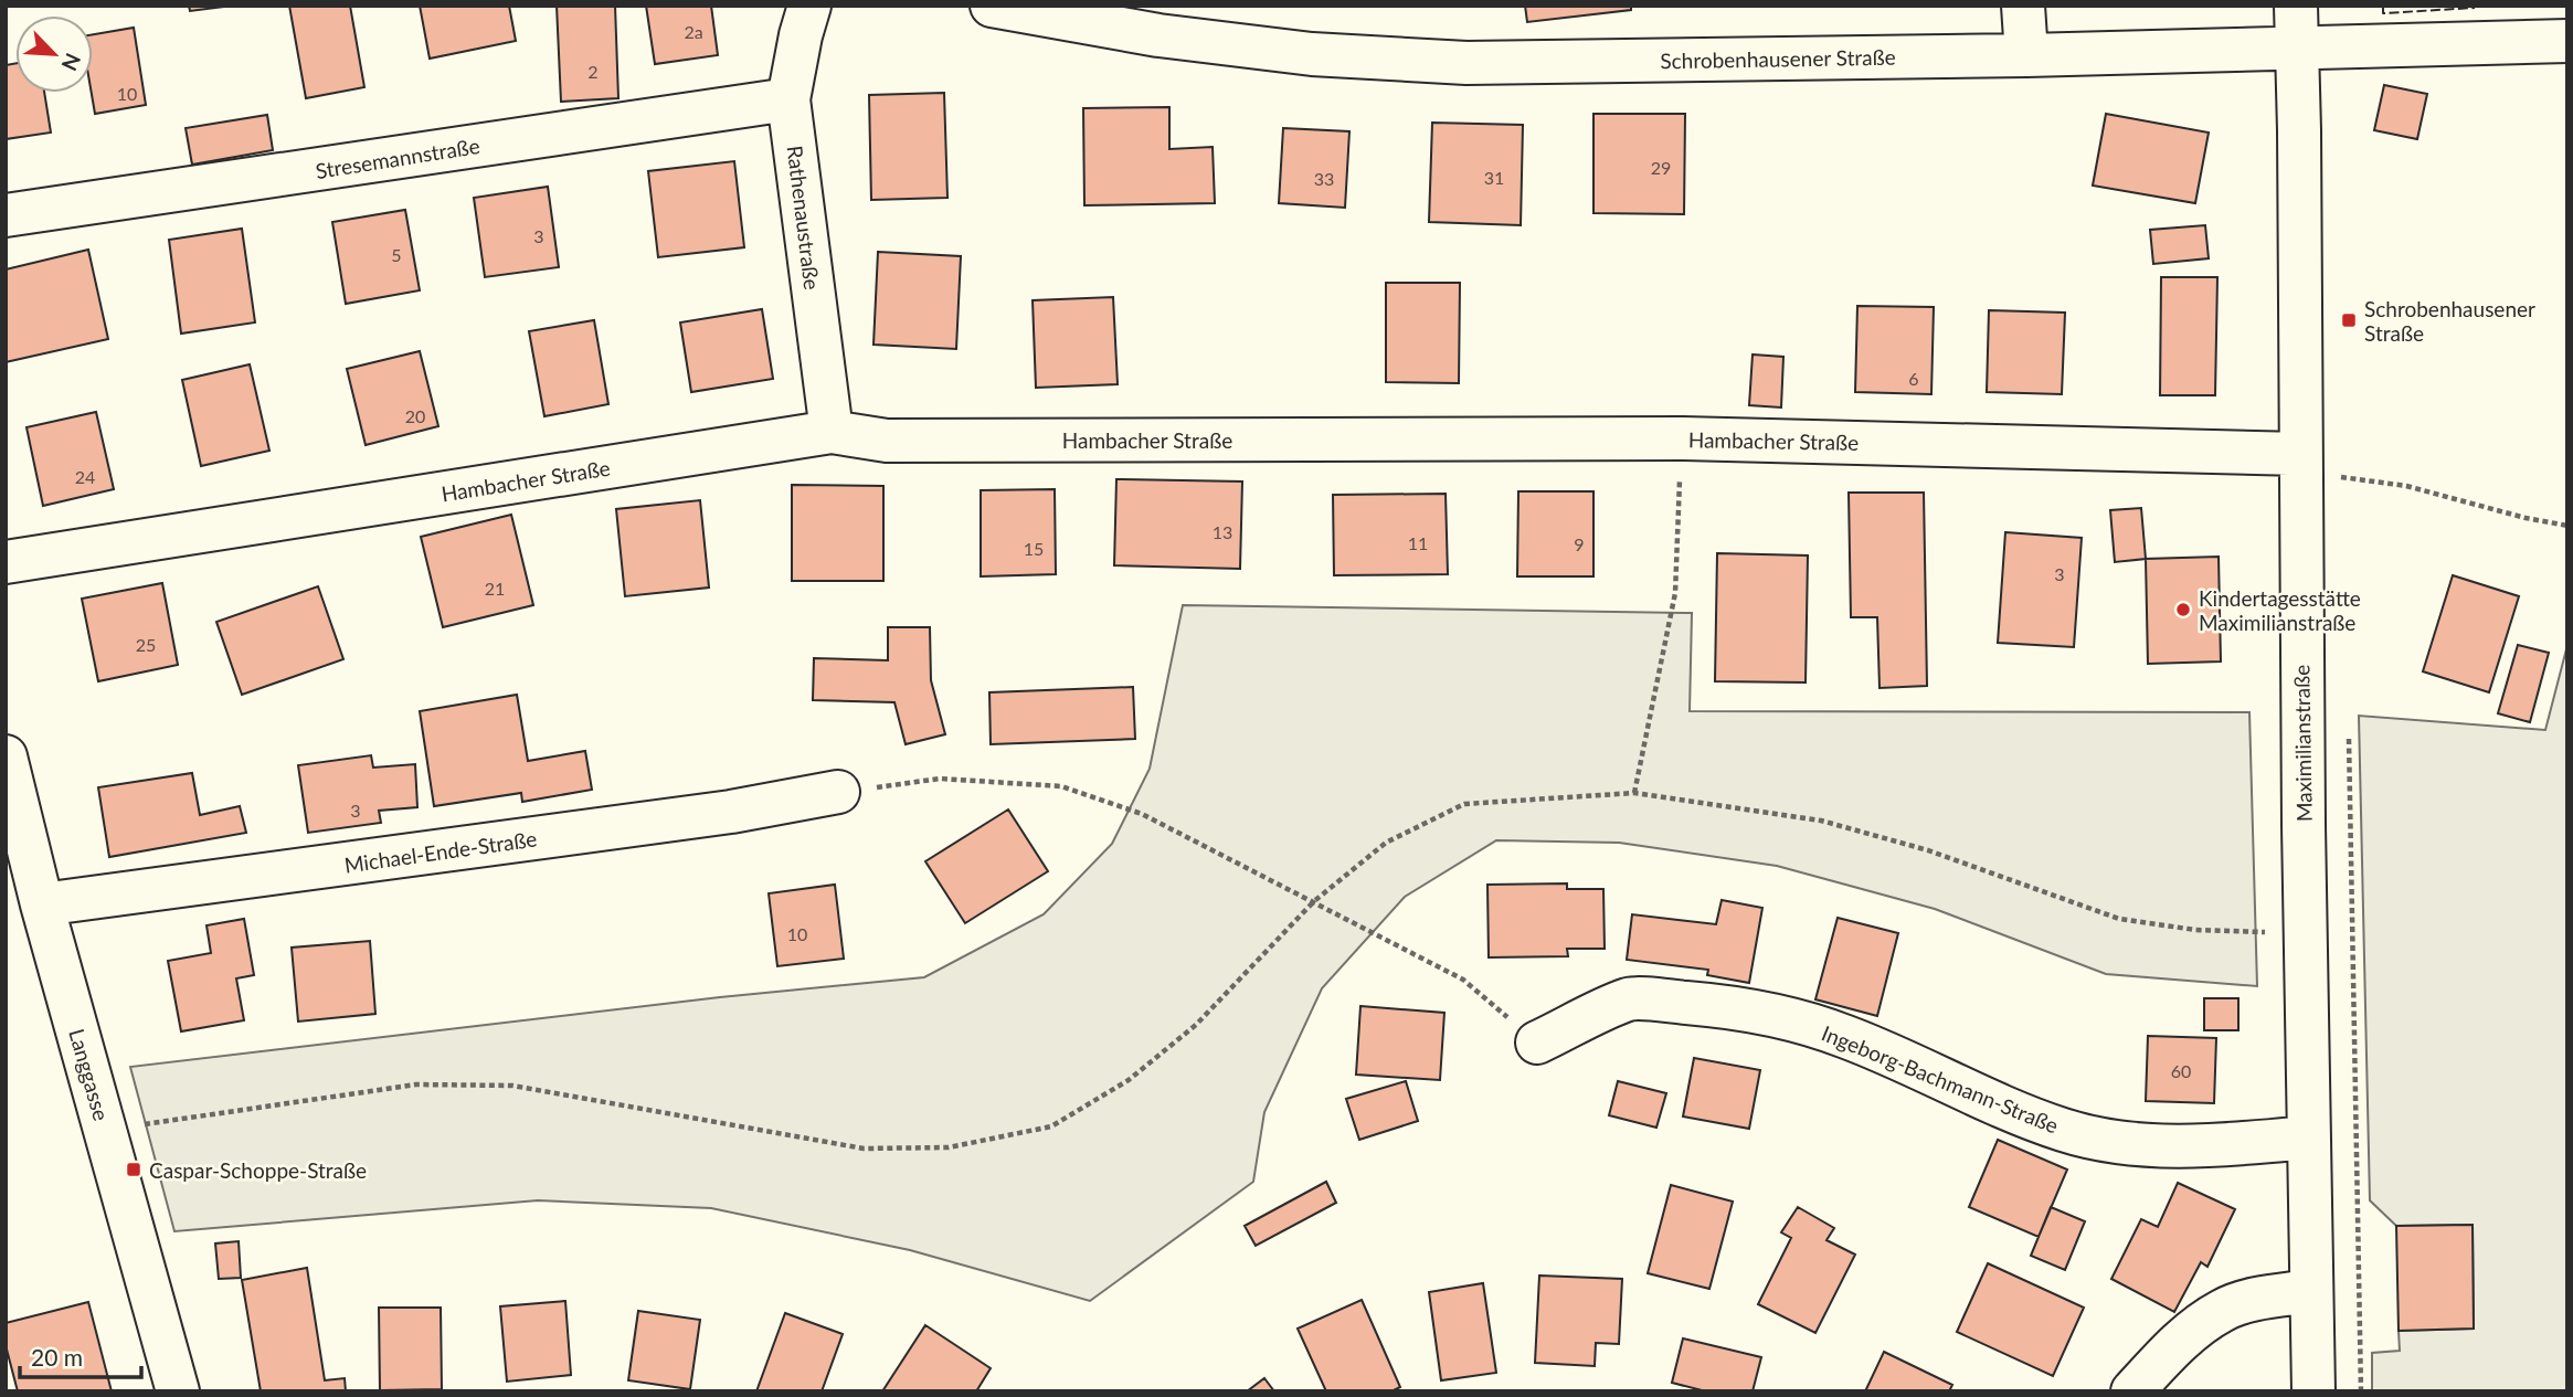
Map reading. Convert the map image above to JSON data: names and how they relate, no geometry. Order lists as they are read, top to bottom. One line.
{"streets":{"street":["Schrobenhausener Straße","Stresemannstraße","Rathenaustraße","Hambacher Straße","Maximilianstraße","Michael-Ende-Straße","Langgasse","Ingeborg-Bachmann-Straße"]},"crossings":[["Schrobenhausener Straße","Maximilianstraße"],["Stresemannstraße","Rathenaustraße"],["Rathenaustraße","Hambacher Straße"],["Hambacher Straße","Maximilianstraße"],["Maximilianstraße","Ingeborg-Bachmann-Straße"],["Michael-Ende-Straße","Langgasse"]],"places":{"transit":["Schrobenhausener Straße","Caspar-Schoppe-Straße"],"other":["Kindertagesstätte Maximilianstraße"]},"house_numbers":["2a","2","10","29","31","33","3","5","6","20","24","13","11","9","15","3","21","25","3","10","60"],"scale_bar":"20 m","north":"bottom right"}
